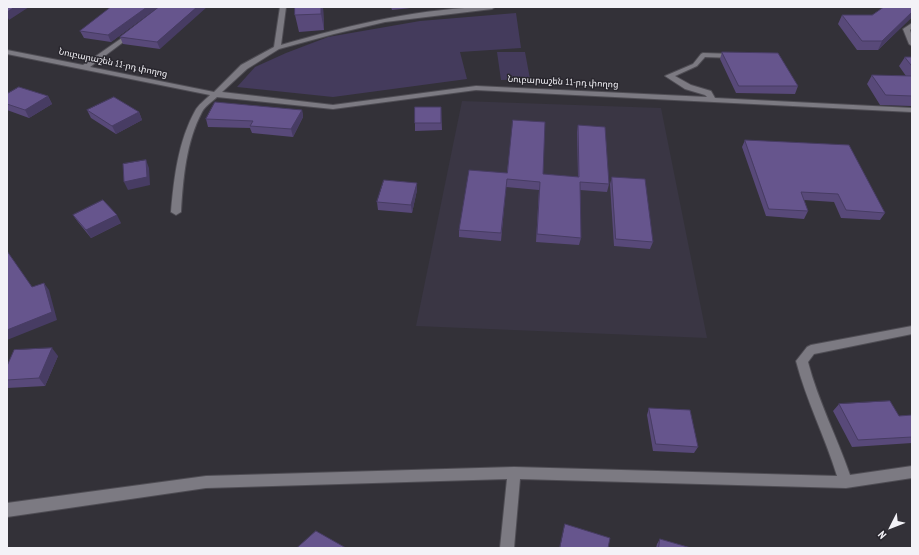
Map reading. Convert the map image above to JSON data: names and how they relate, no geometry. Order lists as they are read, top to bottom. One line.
{"streets":{"street":["Նուբարաշեն 11-րդ փողոց"]},"north":"bottom left"}
